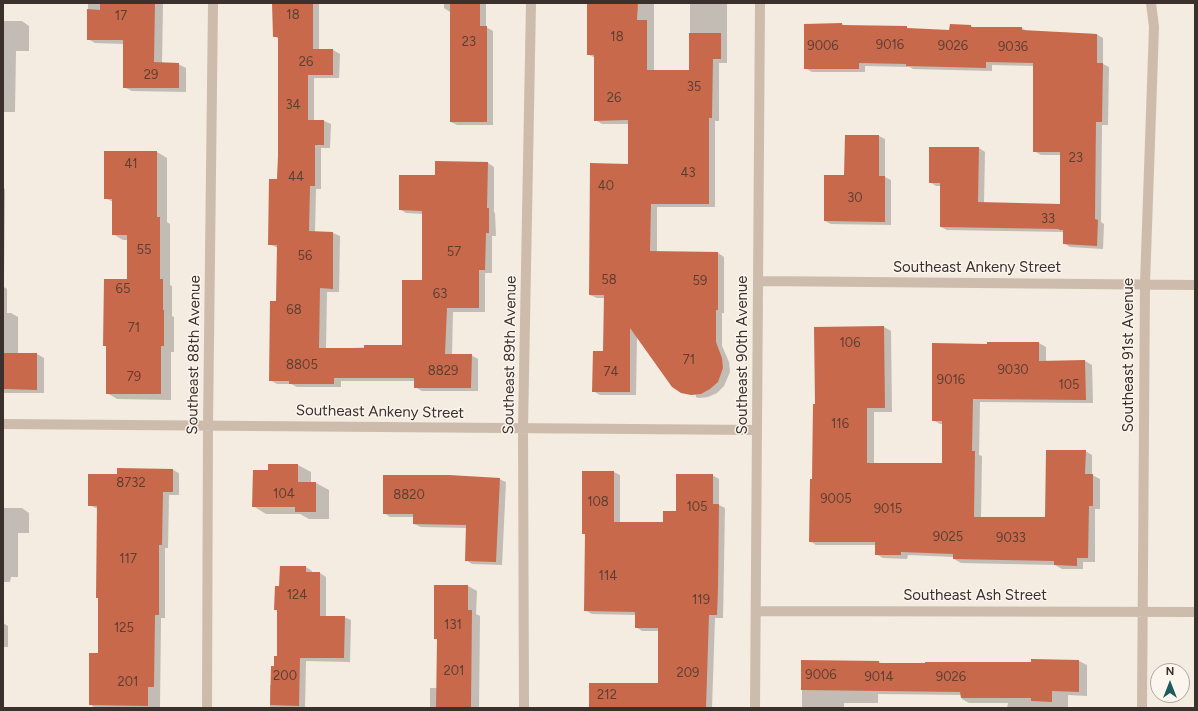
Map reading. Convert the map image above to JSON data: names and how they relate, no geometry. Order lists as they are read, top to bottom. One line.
{"streets":{"street":["Southeast Ankeny Street","Southeast 88th Avenue","Southeast 89th Avenue","Southeast 90th Avenue","Southeast 91st Avenue","Southeast Ash Street"]},"crossings":[["Southeast Ankeny Street","Southeast 88th Avenue"],["Southeast Ankeny Street","Southeast 89th Avenue"],["Southeast Ankeny Street","Southeast 90th Avenue"],["Southeast Ankeny Street","Southeast 91st Avenue"],["Southeast 90th Avenue","Southeast Ash Street"],["Southeast 91st Avenue","Southeast Ash Street"]],"house_numbers":["18","17","18","23","9016","9006","9026","9036","26","29","35","26","34","23","41","43","44","40","30","33","55","57","56","58","59","65","63","68","71","106","71","8805","9030","8829","74","79","9016","105","116","8732","104","8820","9005","108","105","9015","9025","9033","117","114","124","119","131","125","201","209","9006","200","9014","9026","201","212"],"north":"top"}
